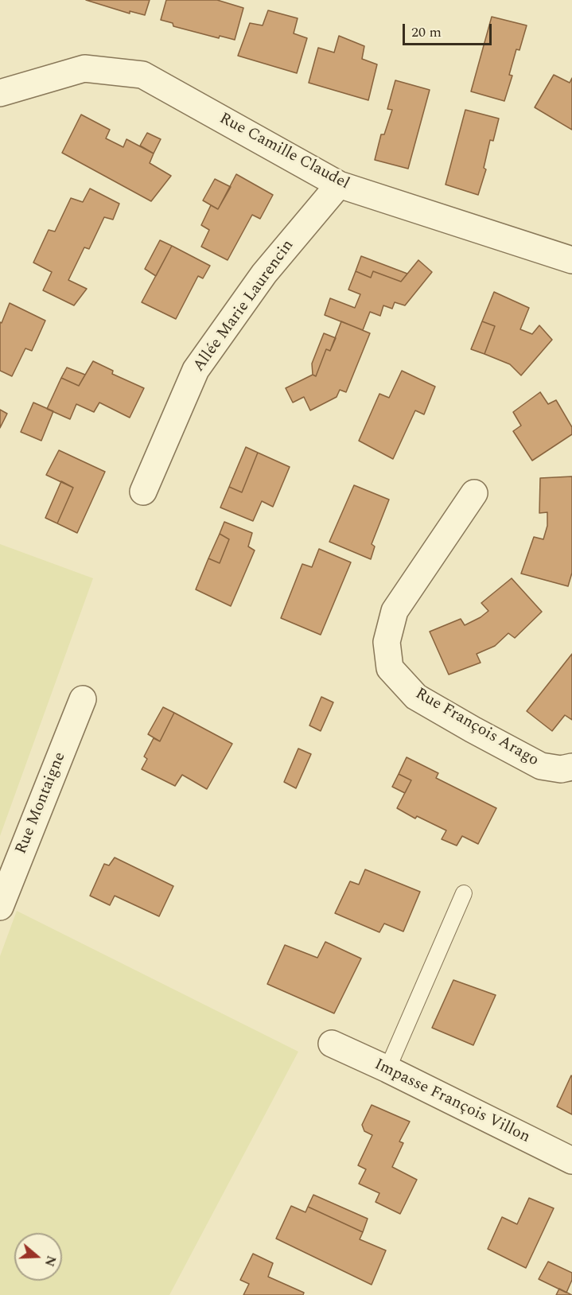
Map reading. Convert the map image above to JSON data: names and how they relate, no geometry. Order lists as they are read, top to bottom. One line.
{"streets":{"street":["Rue Camille Claudel","Allée Marie Laurencin","Rue François Arago","Rue Montaigne","Impasse François Villon"]},"crossings":[["Rue Camille Claudel","Allée Marie Laurencin"]],"scale_bar":"20 m","north":"right"}
